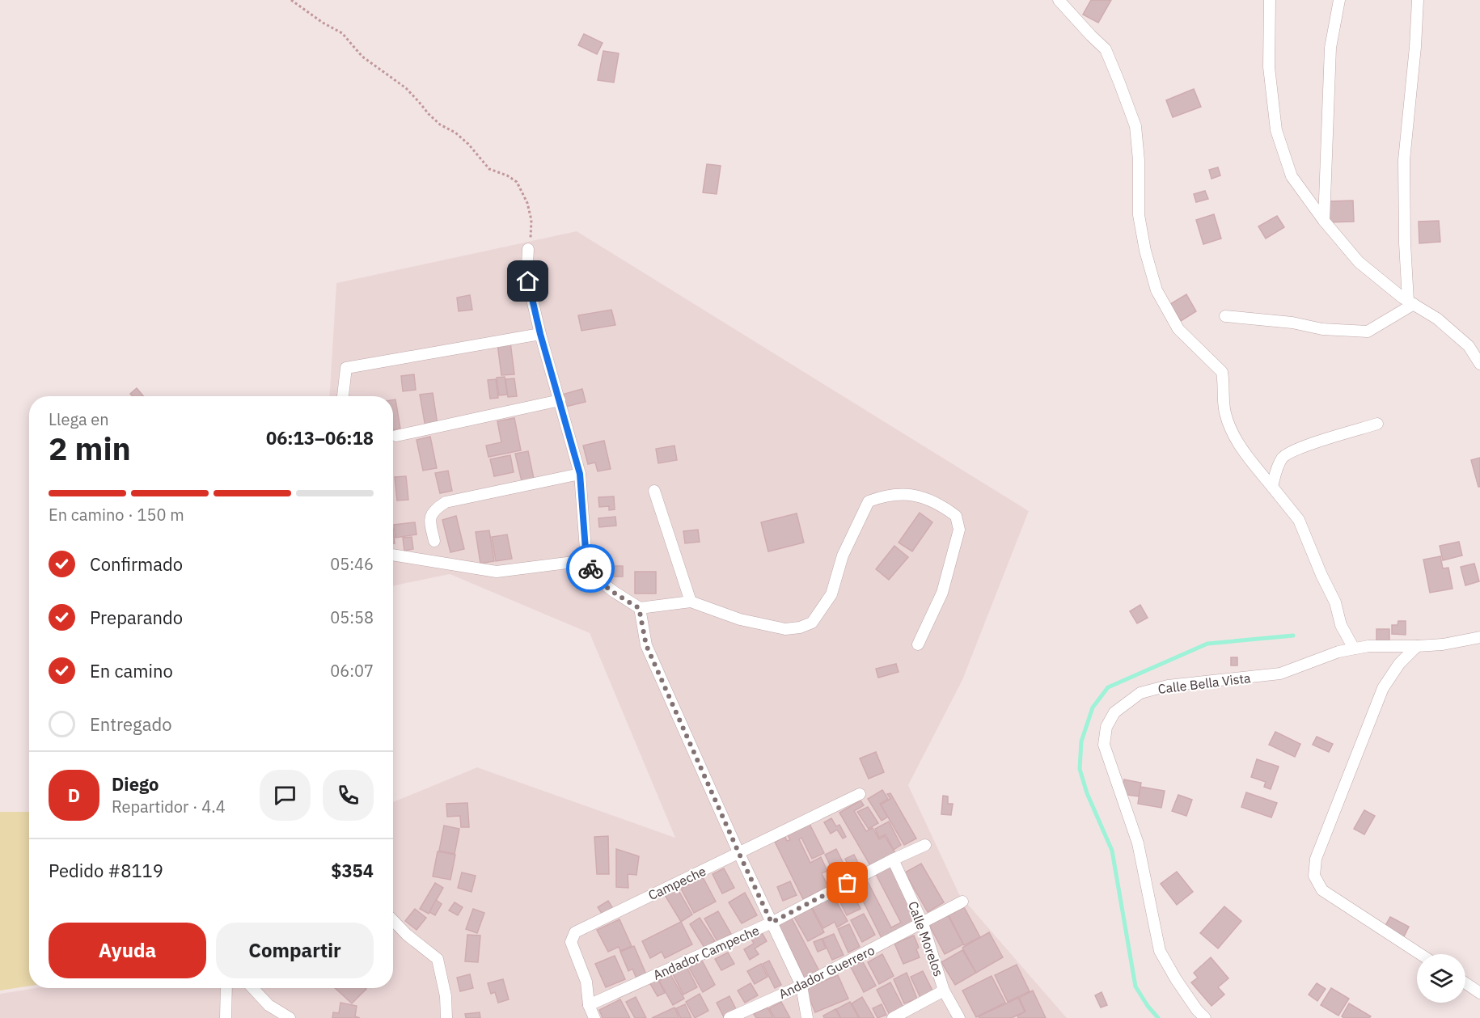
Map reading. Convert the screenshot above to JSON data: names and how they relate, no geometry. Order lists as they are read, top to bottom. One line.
{"streets":{"street":["Calle Bella Vista","Campeche","Calle Morelos","Andador Campeche","Andador Guerrero"]},"crossings":[["Campeche","Andador Campeche"],["Calle Morelos","Andador Campeche"],["Calle Morelos","Andador Guerrero"]],"page":{"heading":["2 min","Llega en","06:13–06:18"],"panel":["Diego","Repartidor · 4.4","Pedido #8119","$354"],"bar":"En camino · 150 m","list":[["Confirmado","05:46"],["Preparando","05:58"],["En camino","06:07"],"Entregado"],"round":"D","buttons":["Ayuda","Compartir"]}}
